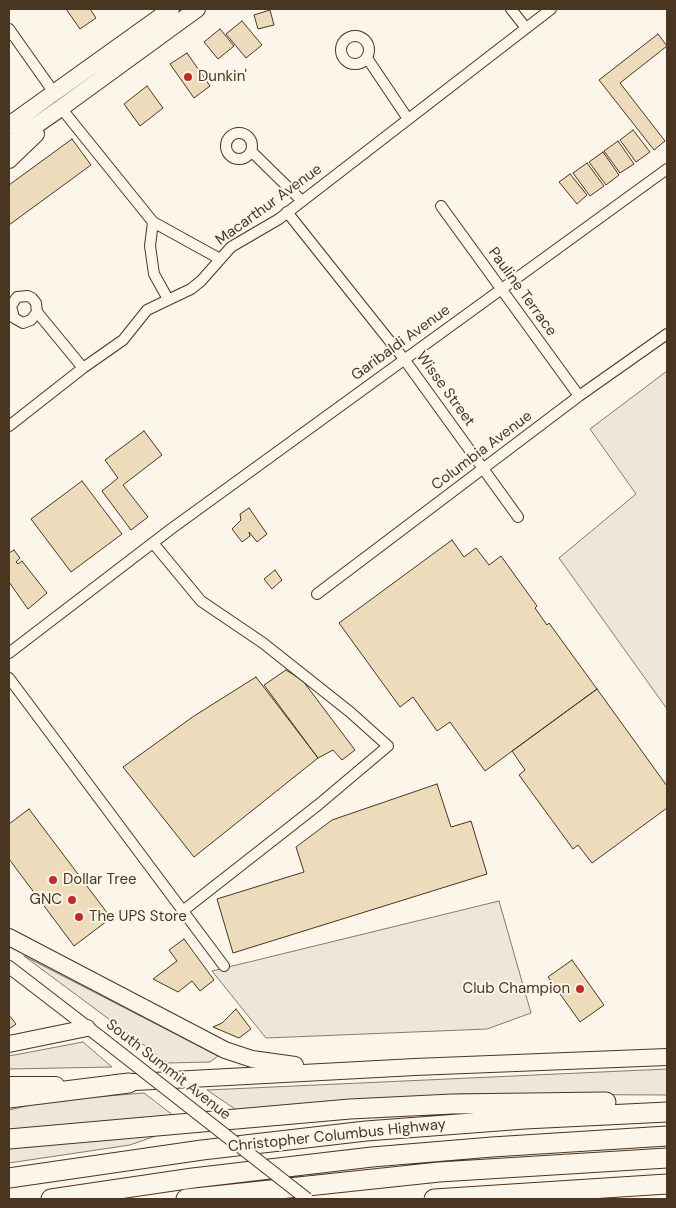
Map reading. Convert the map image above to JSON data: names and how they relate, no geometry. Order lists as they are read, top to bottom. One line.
{"streets":{"highway":["Christopher Columbus Highway"],"street":["Macarthur Avenue","Pauline Terrace","Garibaldi Avenue","Wisse Street","Columbia Avenue","South Summit Avenue"]},"crossings":[["Macarthur Avenue","Wisse Street"],["Pauline Terrace","Garibaldi Avenue"],["Pauline Terrace","Columbia Avenue"],["Garibaldi Avenue","Wisse Street"],["Wisse Street","Columbia Avenue"]],"places":["Dunkin'","Dollar Tree","GNC","The UPS Store","Club Champion"]}
